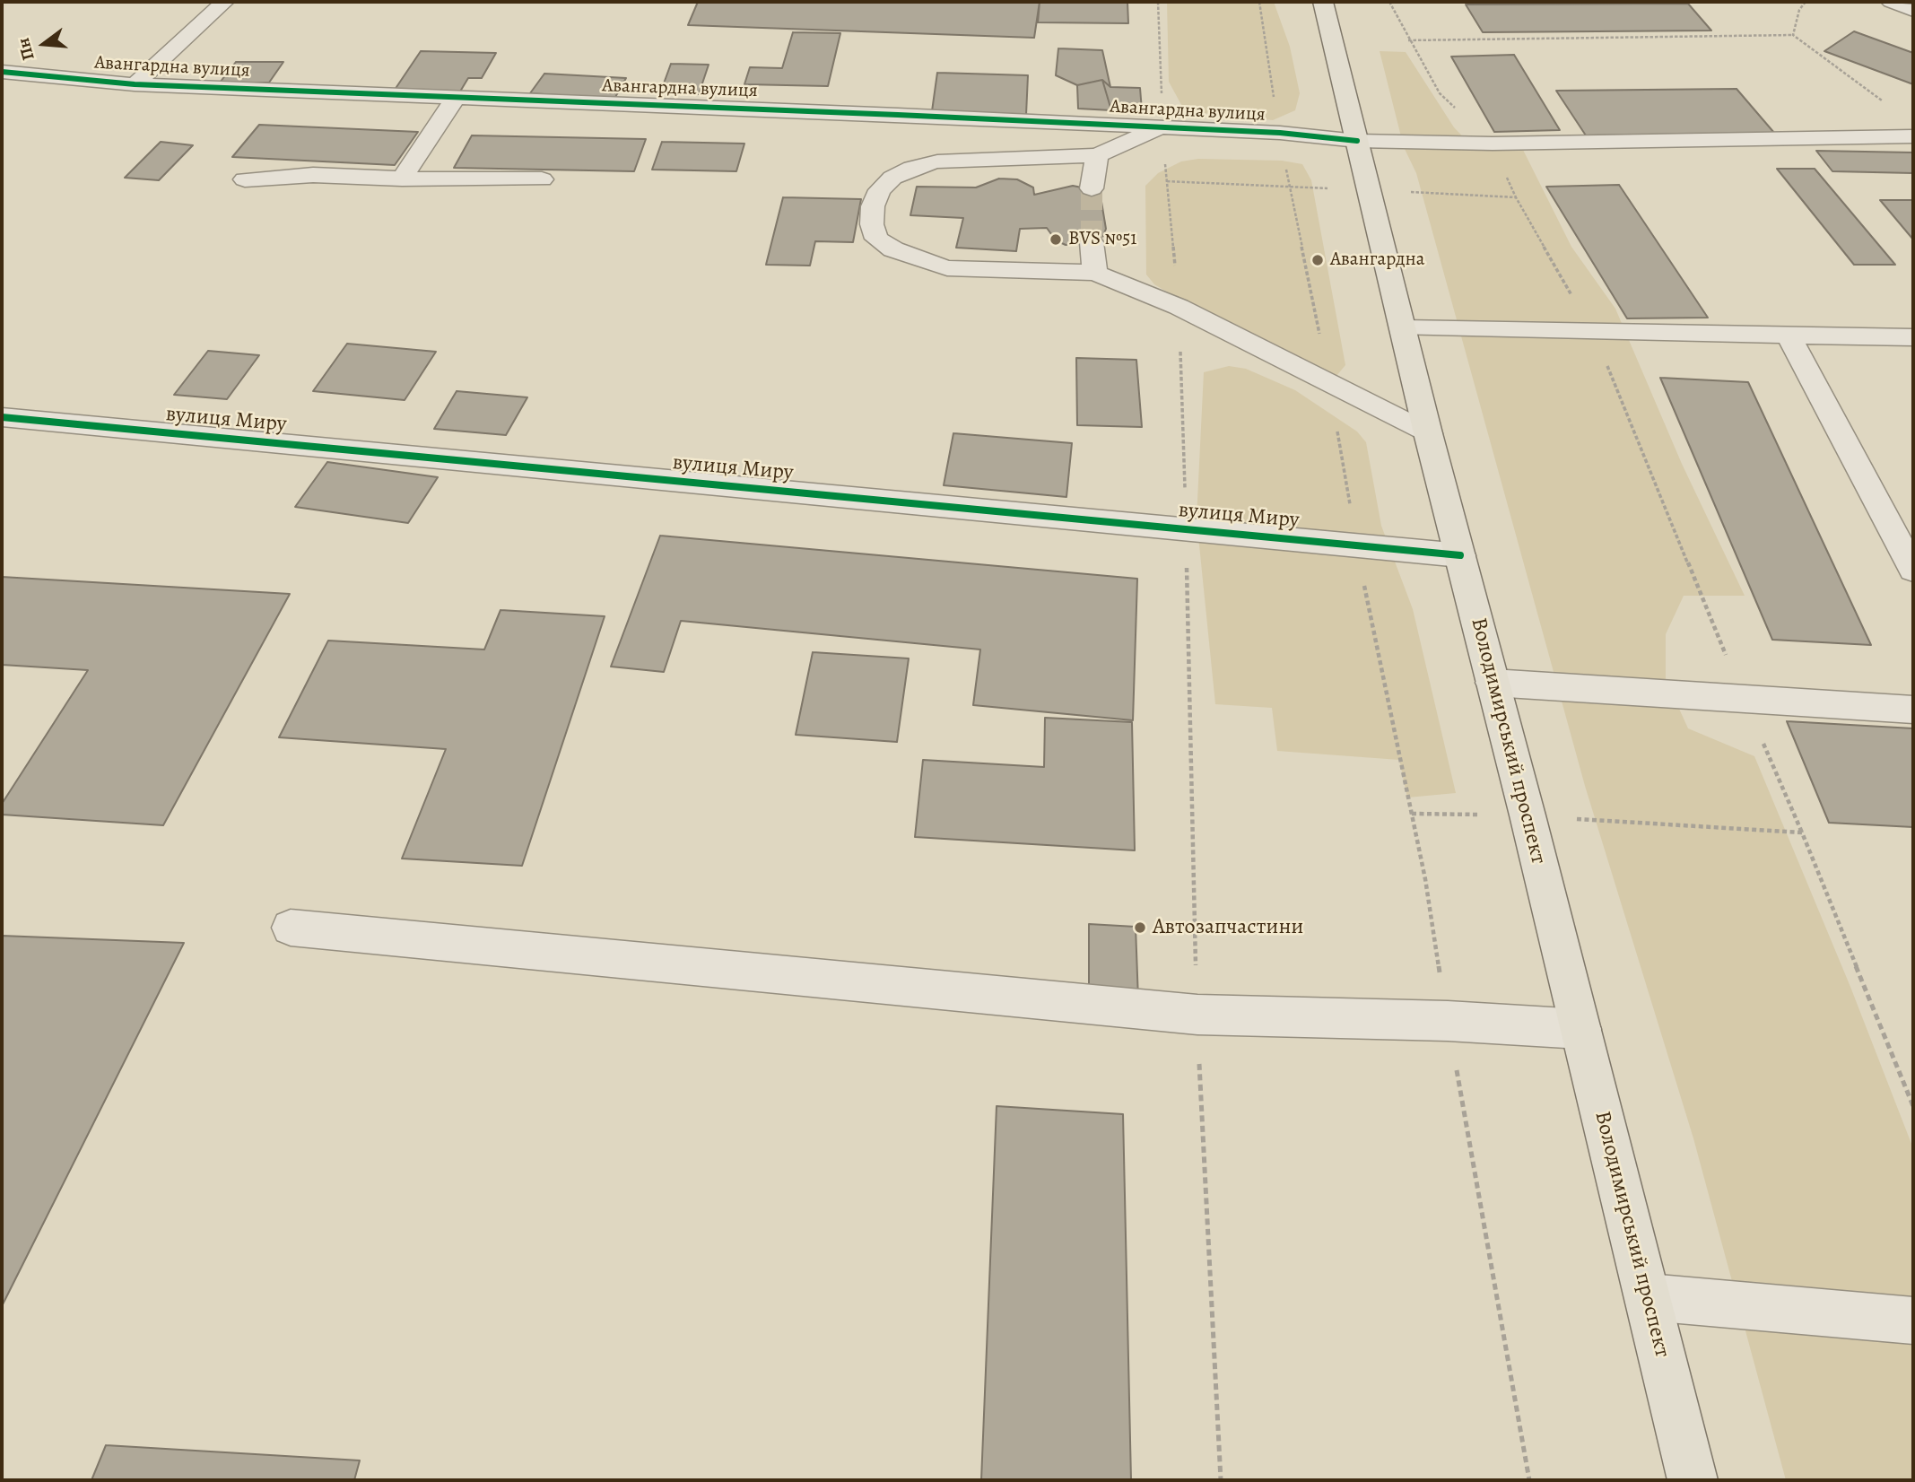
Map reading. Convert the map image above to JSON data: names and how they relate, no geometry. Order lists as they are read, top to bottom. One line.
{"streets":{"main road":["Володимирський проспект"],"street":["Авангардна вулиця","вулиця Миру"]},"crossings":[["Авангардна вулиця","Володимирський проспект"],["вулиця Миру","Володимирський проспект"]],"places":["BVS №51","Авангардна","Автозапчастини"],"north":"left"}
